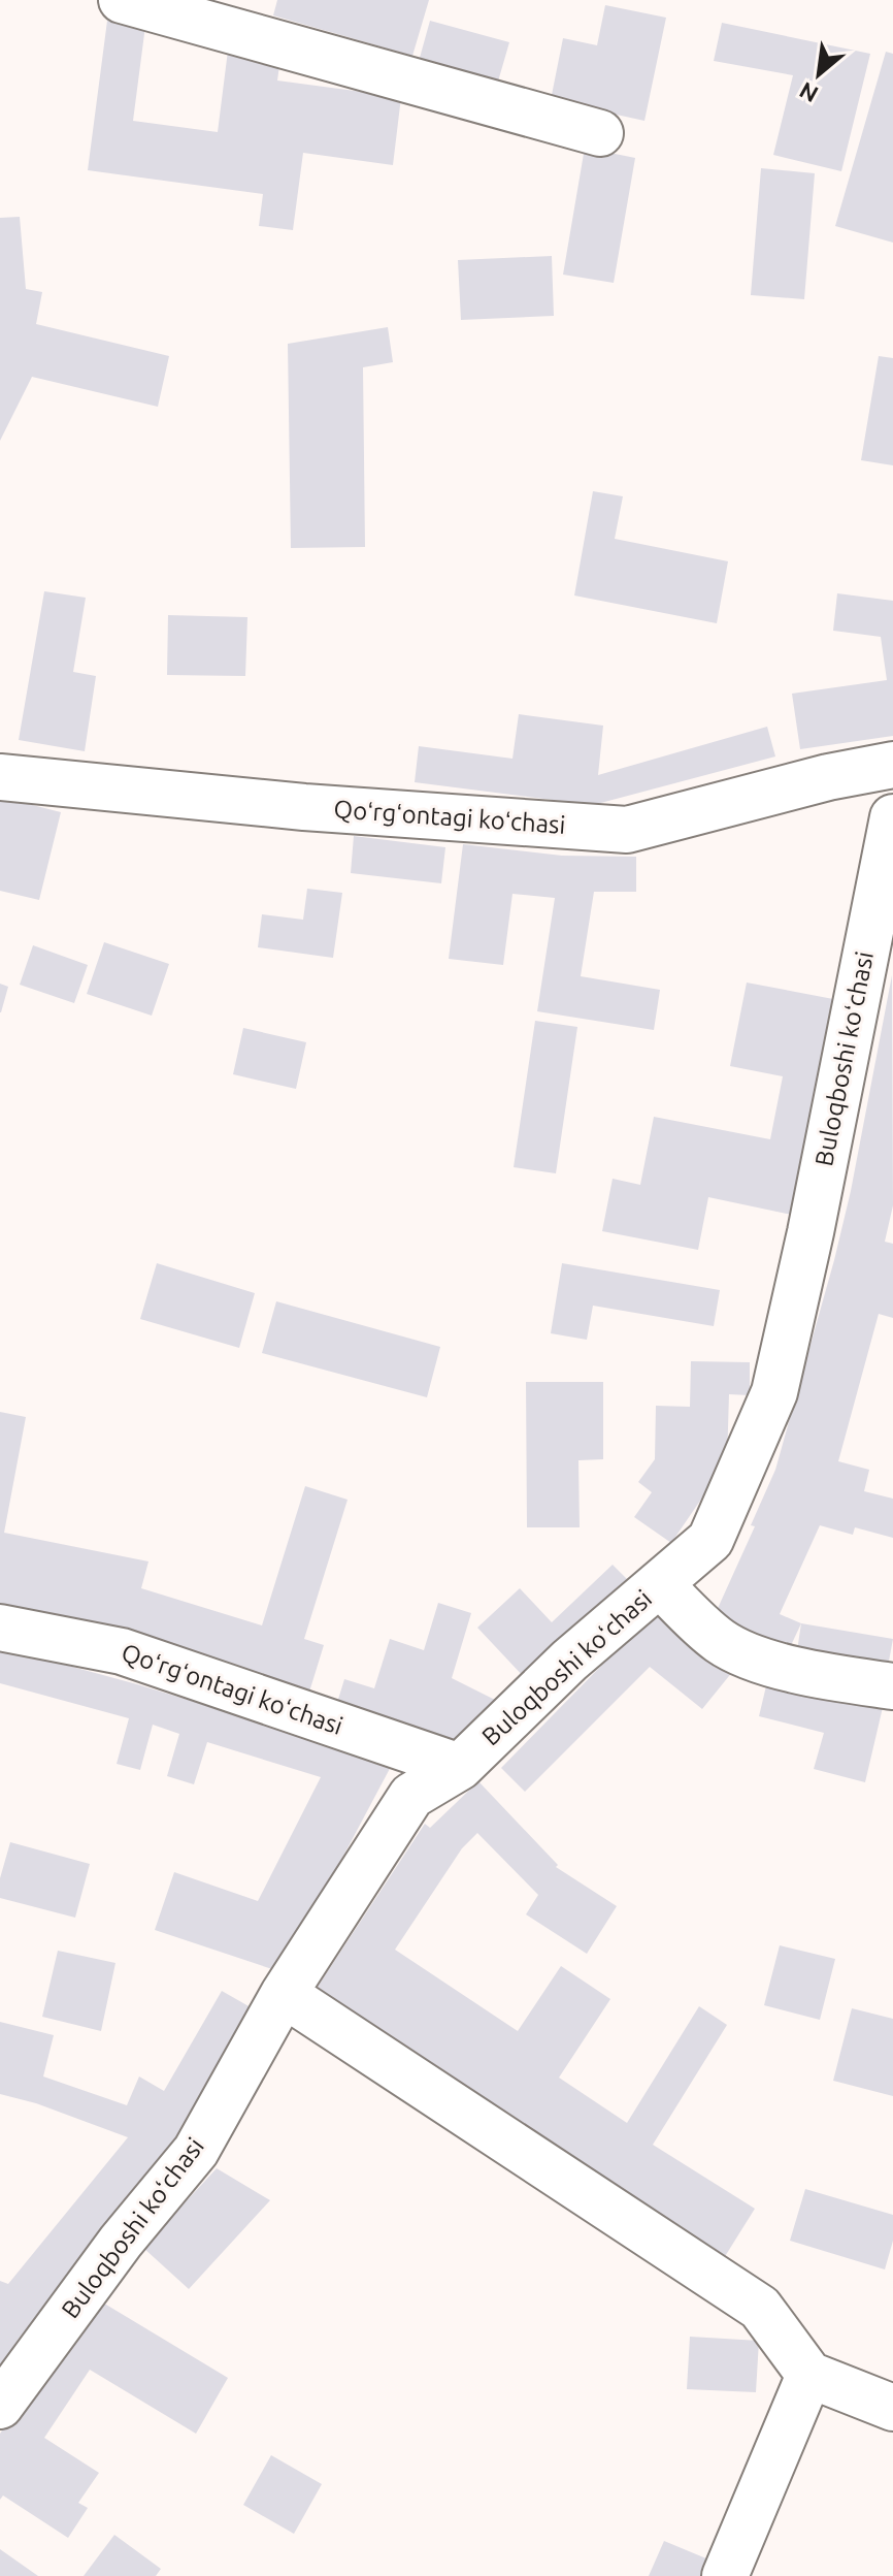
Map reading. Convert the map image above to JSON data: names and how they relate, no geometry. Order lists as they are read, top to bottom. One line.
{"streets":{"street":["Qoʻrgʻontagi koʻchasi","Buloqboshi koʻchasi"]},"crossings":[["Qoʻrgʻontagi koʻchasi","Buloqboshi koʻchasi"]],"north":"bottom left"}
